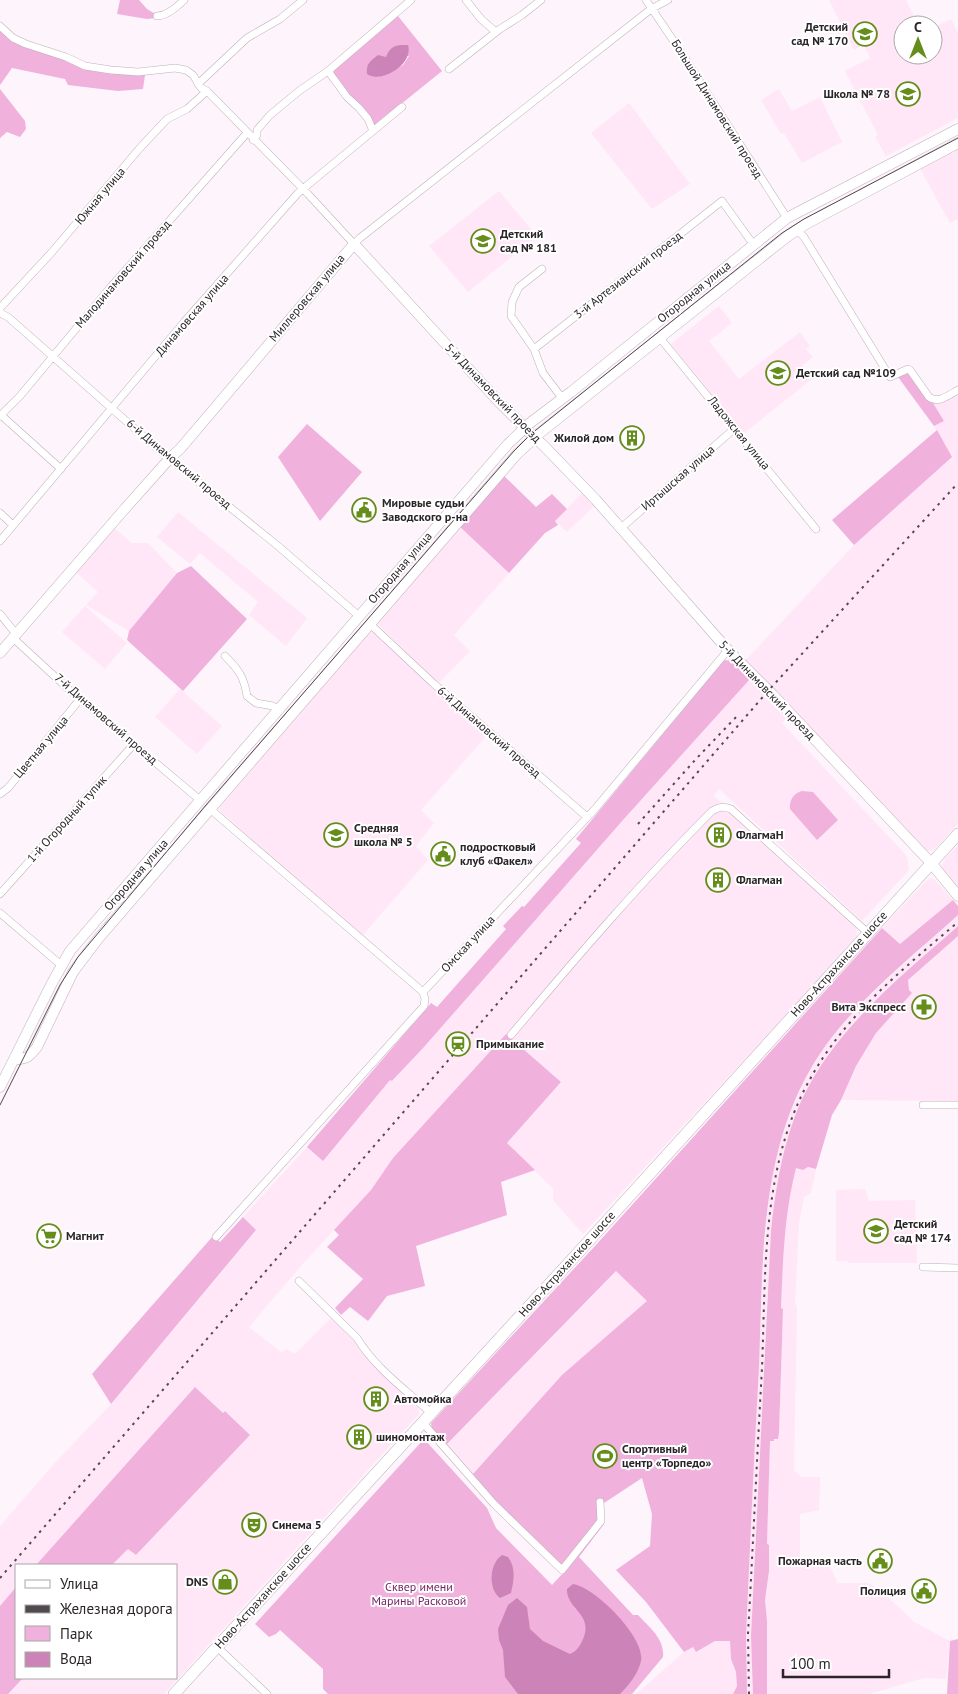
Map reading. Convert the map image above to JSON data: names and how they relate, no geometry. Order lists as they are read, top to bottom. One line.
{"streets":{"main road":["Ново-Астраханское шоссе"],"street":["Большой Динамовский проезд","Южная улица","Малодинамовский проезд","3-й Артезианский проезд","Огородная улица","Миллеровская улица","Динамовская улица","5-й Динамовский проезд","Ладожская улица","6-й Динамовский проезд","Иртышская улица","7-й Динамовский проезд","Цветная улица","1-й Огородный тупик","Омская улица"]},"crossings":[["Большой Динамовский проезд","Огородная улица"],["Большой Динамовский проезд","Миллеровская улица"],["Южная улица","5-й Динамовский проезд"],["Малодинамовский проезд","5-й Динамовский проезд"],["Малодинамовский проезд","6-й Динамовский проезд"],["3-й Артезианский проезд","Огородная улица"],["Огородная улица","5-й Динамовский проезд"],["Огородная улица","Ладожская улица"],["Огородная улица","6-й Динамовский проезд"],["Огородная улица","7-й Динамовский проезд"],["Миллеровская улица","5-й Динамовский проезд"],["Миллеровская улица","6-й Динамовский проезд"],["Миллеровская улица","7-й Динамовский проезд"],["Динамовская улица","5-й Динамовский проезд"],["Динамовская улица","6-й Динамовский проезд"],["5-й Динамовский проезд","Иртышская улица"],["5-й Динамовский проезд","Омская улица"],["5-й Динамовский проезд","Ново-Астраханское шоссе"],["Ладожская улица","Иртышская улица"],["6-й Динамовский проезд","Омская улица"],["7-й Динамовский проезд","Цветная улица"],["7-й Динамовский проезд","1-й Огородный тупик"]],"parks":["Сквер имени Марины Расковой"],"places":{"school or university":["Детский сад № 170","Школа № 78","Детский сад № 181","Детский сад №109","Средняя школа № 5","Детский сад № 174"],"building":["Жилой дом","ФлагмаН","Флагман","Автомойка","шиномонтаж"],"public building":["Мировые судьи Заводского р-на","подростковый клуб «Факел»","Пожарная часть","Полиция"],"pharmacy":["Вита Экспресс"],"station":["Примыкание"],"supermarket":["Магнит"],"sports":["Спортивный центр «Торпедо»"],"theatre":["Синема 5"],"shop":["DNS"]},"legend":["Улица","Железная дорога","Парк","Вода"],"scale_bar":"100 m","north":"top"}
